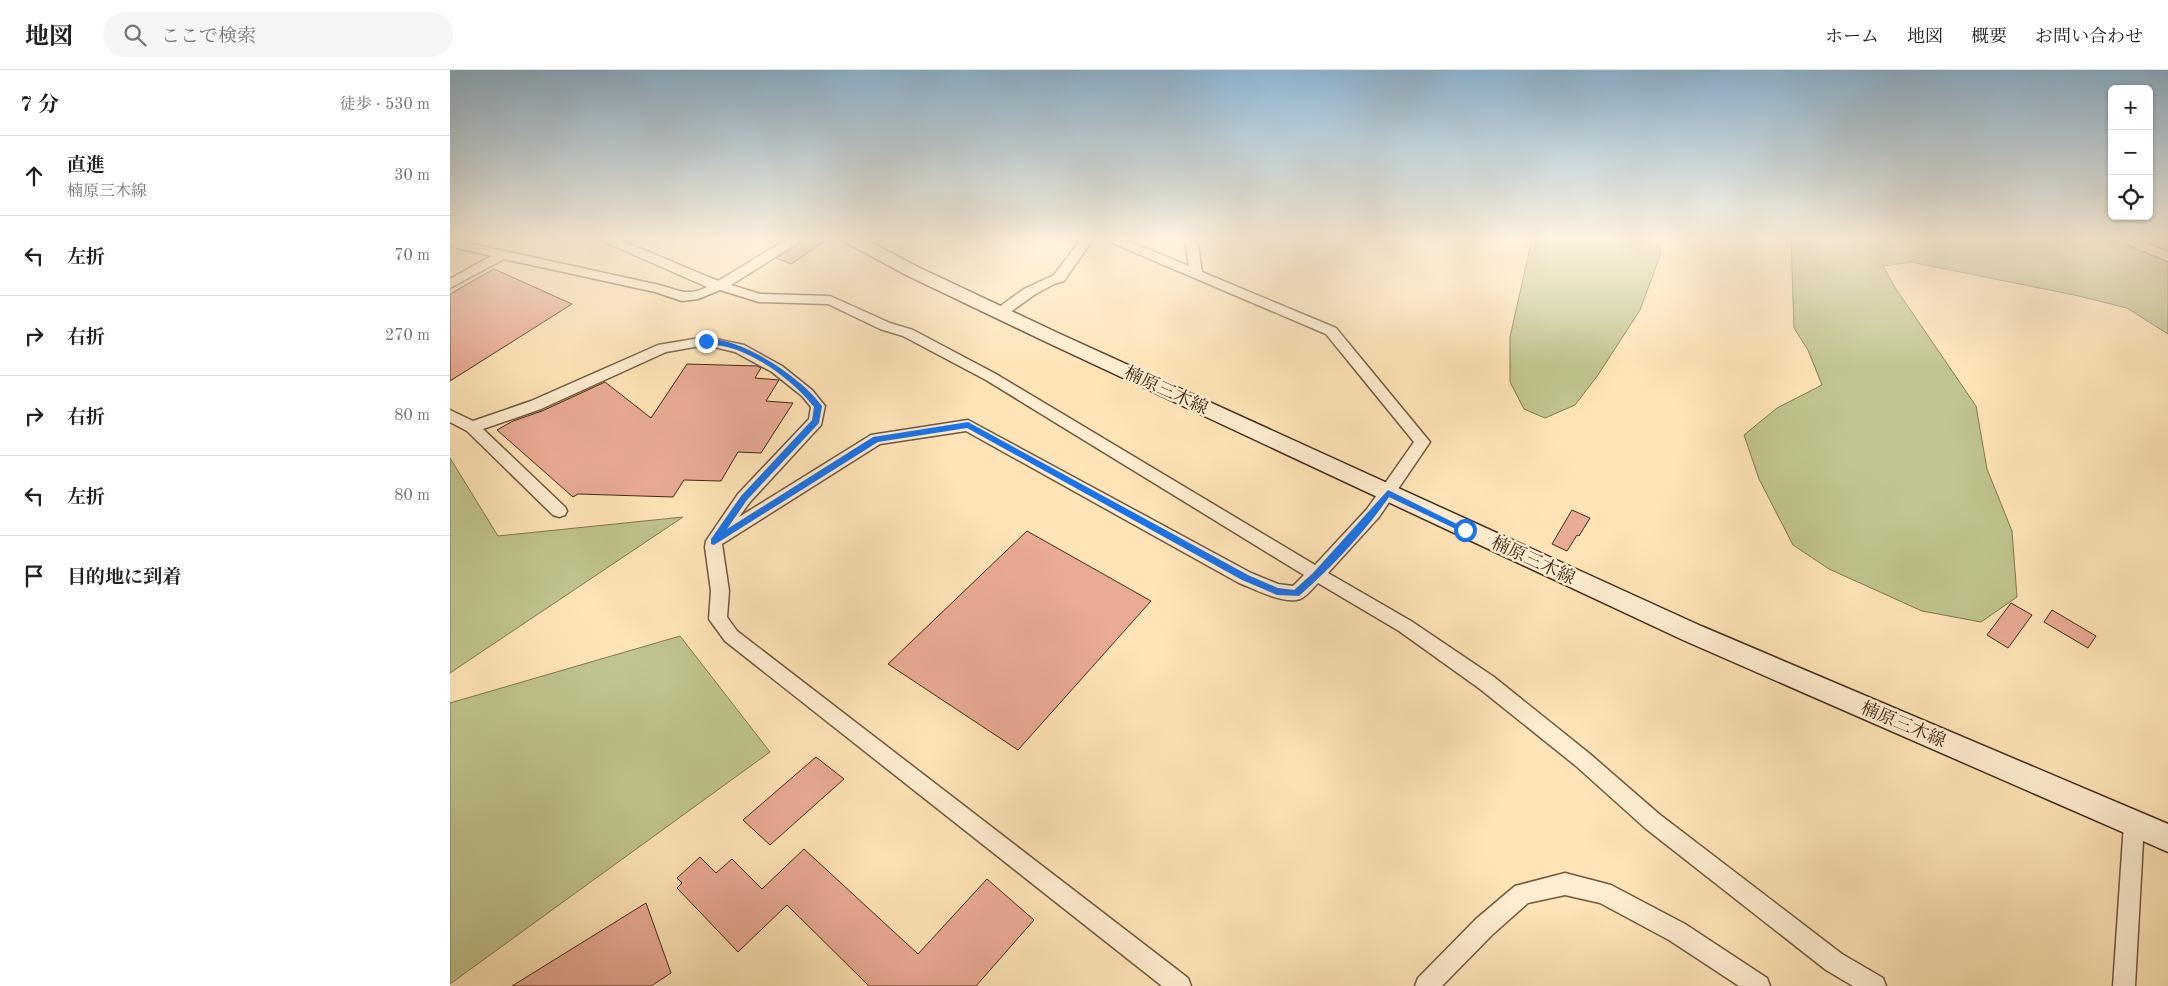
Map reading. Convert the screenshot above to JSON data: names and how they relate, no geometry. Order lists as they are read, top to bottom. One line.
{"streets":{"main road":["楠原三木線"]},"page":{"header":"地図","search":"ここで検索","nav":["ホーム","地図","概要","お問い合わせ"],"heading":["7 分","徒歩 · 530 m"],"map_buttons":["+","−"],"list":[["直進","楠原三木線","30 m"],["左折","70 m"],["右折","270 m"],["右折","80 m"],["左折","80 m"],"目的地に到着"]}}
